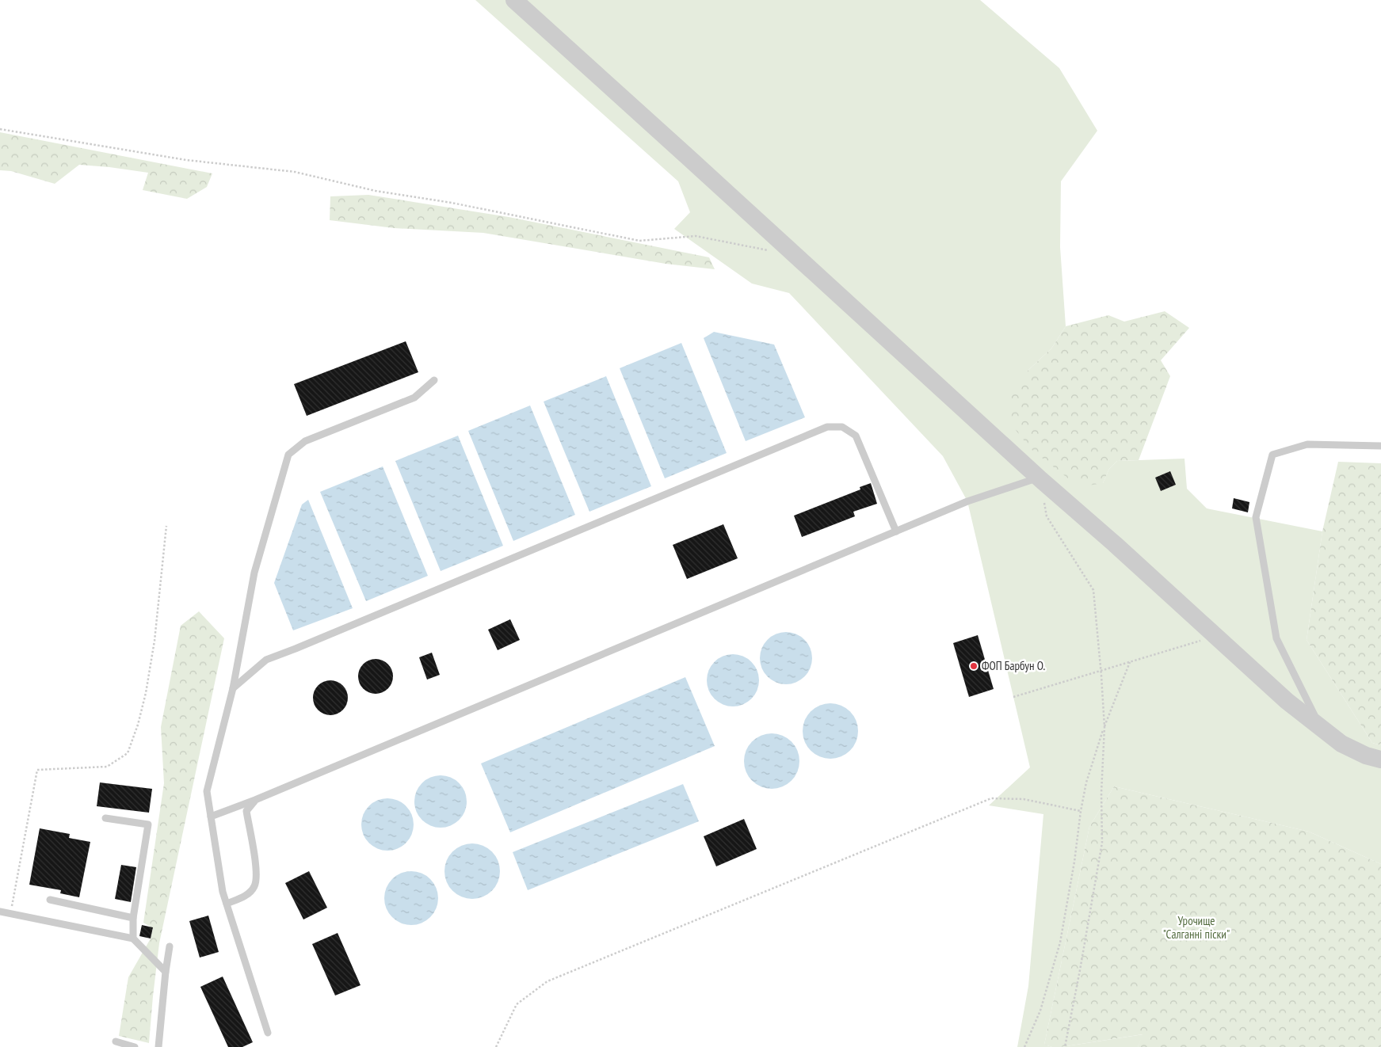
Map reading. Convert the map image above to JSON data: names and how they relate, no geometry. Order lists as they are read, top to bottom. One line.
{"parks":["Урочище \"Салганні піски\""],"places":["ФОП Барбун О."]}
